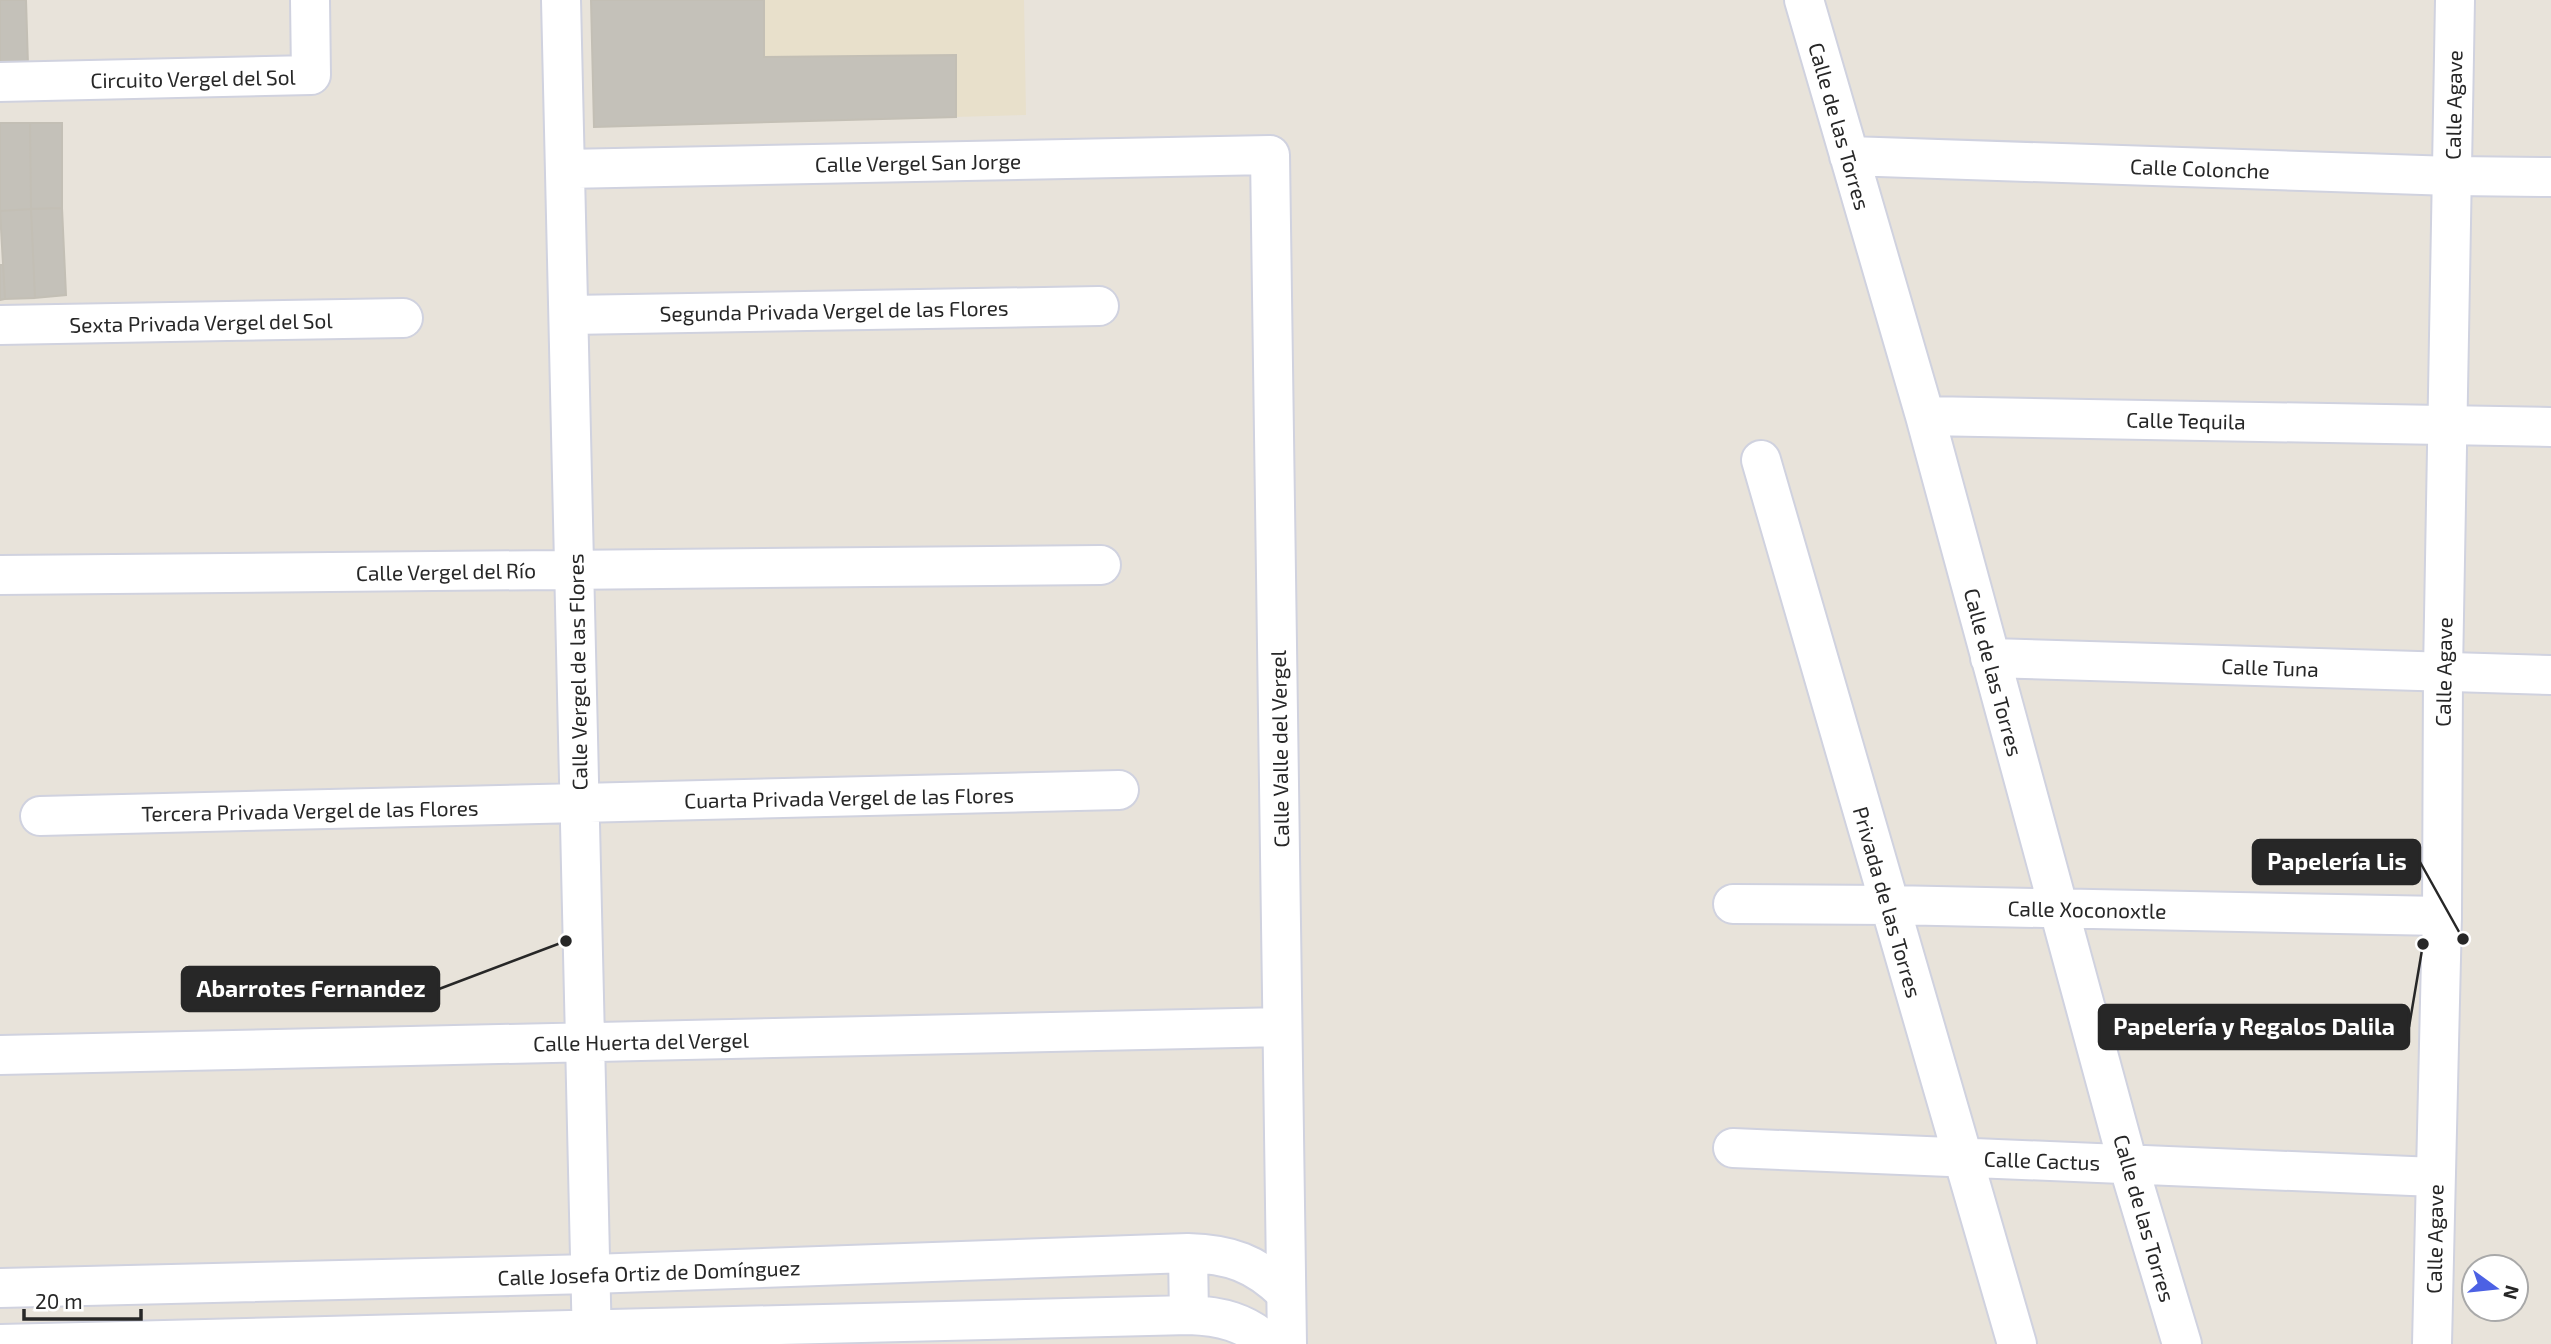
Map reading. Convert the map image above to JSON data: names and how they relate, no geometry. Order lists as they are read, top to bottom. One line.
{"streets":{"street":["Circuito Vergel del Sol","Calle Agave","Calle de las Torres","Calle Vergel San Jorge","Calle Colonche","Segunda Privada Vergel de las Flores","Sexta Privada Vergel del Sol","Calle Tequila","Calle Vergel del Río","Calle Tuna","Calle Vergel de las Flores","Calle Valle del Vergel","Cuarta Privada Vergel de las Flores","Tercera Privada Vergel de las Flores","Privada de las Torres","Calle Xoconoxtle","Calle Huerta del Vergel","Calle Cactus","Calle Josefa Ortiz de Domínguez"]},"crossings":[["Calle Agave","Calle Colonche"],["Calle Agave","Calle Tequila"],["Calle Agave","Calle Tuna"],["Calle Agave","Calle Xoconoxtle"],["Calle Agave","Calle Cactus"],["Calle de las Torres","Calle Colonche"],["Calle de las Torres","Calle Tequila"],["Calle de las Torres","Calle Tuna"],["Calle de las Torres","Calle Xoconoxtle"],["Calle de las Torres","Calle Cactus"],["Calle Vergel San Jorge","Calle Vergel de las Flores"],["Calle Vergel San Jorge","Calle Valle del Vergel"],["Segunda Privada Vergel de las Flores","Calle Vergel de las Flores"],["Calle Vergel del Río","Calle Vergel de las Flores"],["Calle Vergel de las Flores","Cuarta Privada Vergel de las Flores"],["Calle Vergel de las Flores","Tercera Privada Vergel de las Flores"],["Calle Vergel de las Flores","Calle Huerta del Vergel"],["Calle Vergel de las Flores","Calle Josefa Ortiz de Domínguez"],["Calle Valle del Vergel","Calle Huerta del Vergel"],["Calle Valle del Vergel","Calle Josefa Ortiz de Domínguez"],["Cuarta Privada Vergel de las Flores","Tercera Privada Vergel de las Flores"],["Privada de las Torres","Calle Xoconoxtle"],["Privada de las Torres","Calle Cactus"]],"places":["Papelería Lis","Abarrotes Fernandez","Papelería y Regalos Dalila"],"scale_bar":"20 m","north":"right"}
